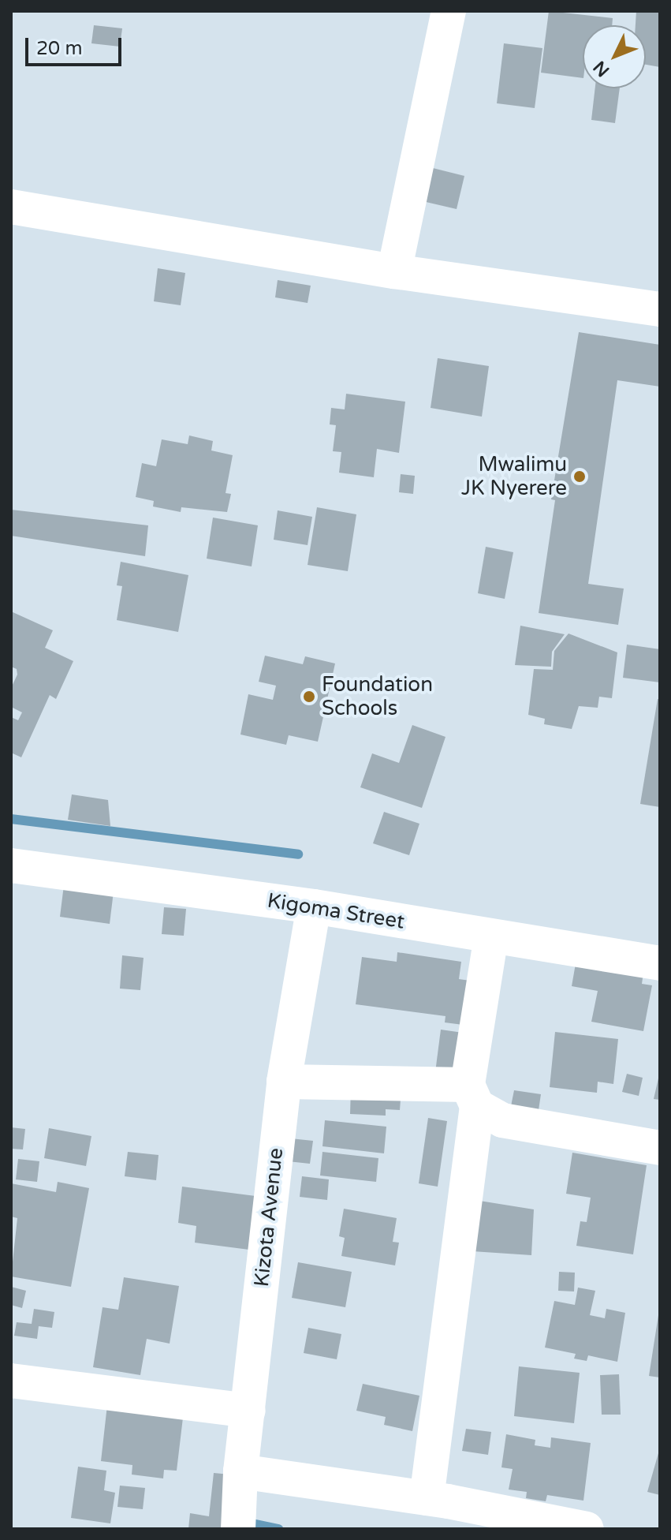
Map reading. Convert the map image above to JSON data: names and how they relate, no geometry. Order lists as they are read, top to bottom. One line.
{"streets":{"street":["Kigoma Street","Kizota Avenue"]},"crossings":[["Kigoma Street","Kizota Avenue"]],"places":["Mwalimu JK Nyerere","Foundation Schools"],"scale_bar":"20 m","north":"bottom left"}
